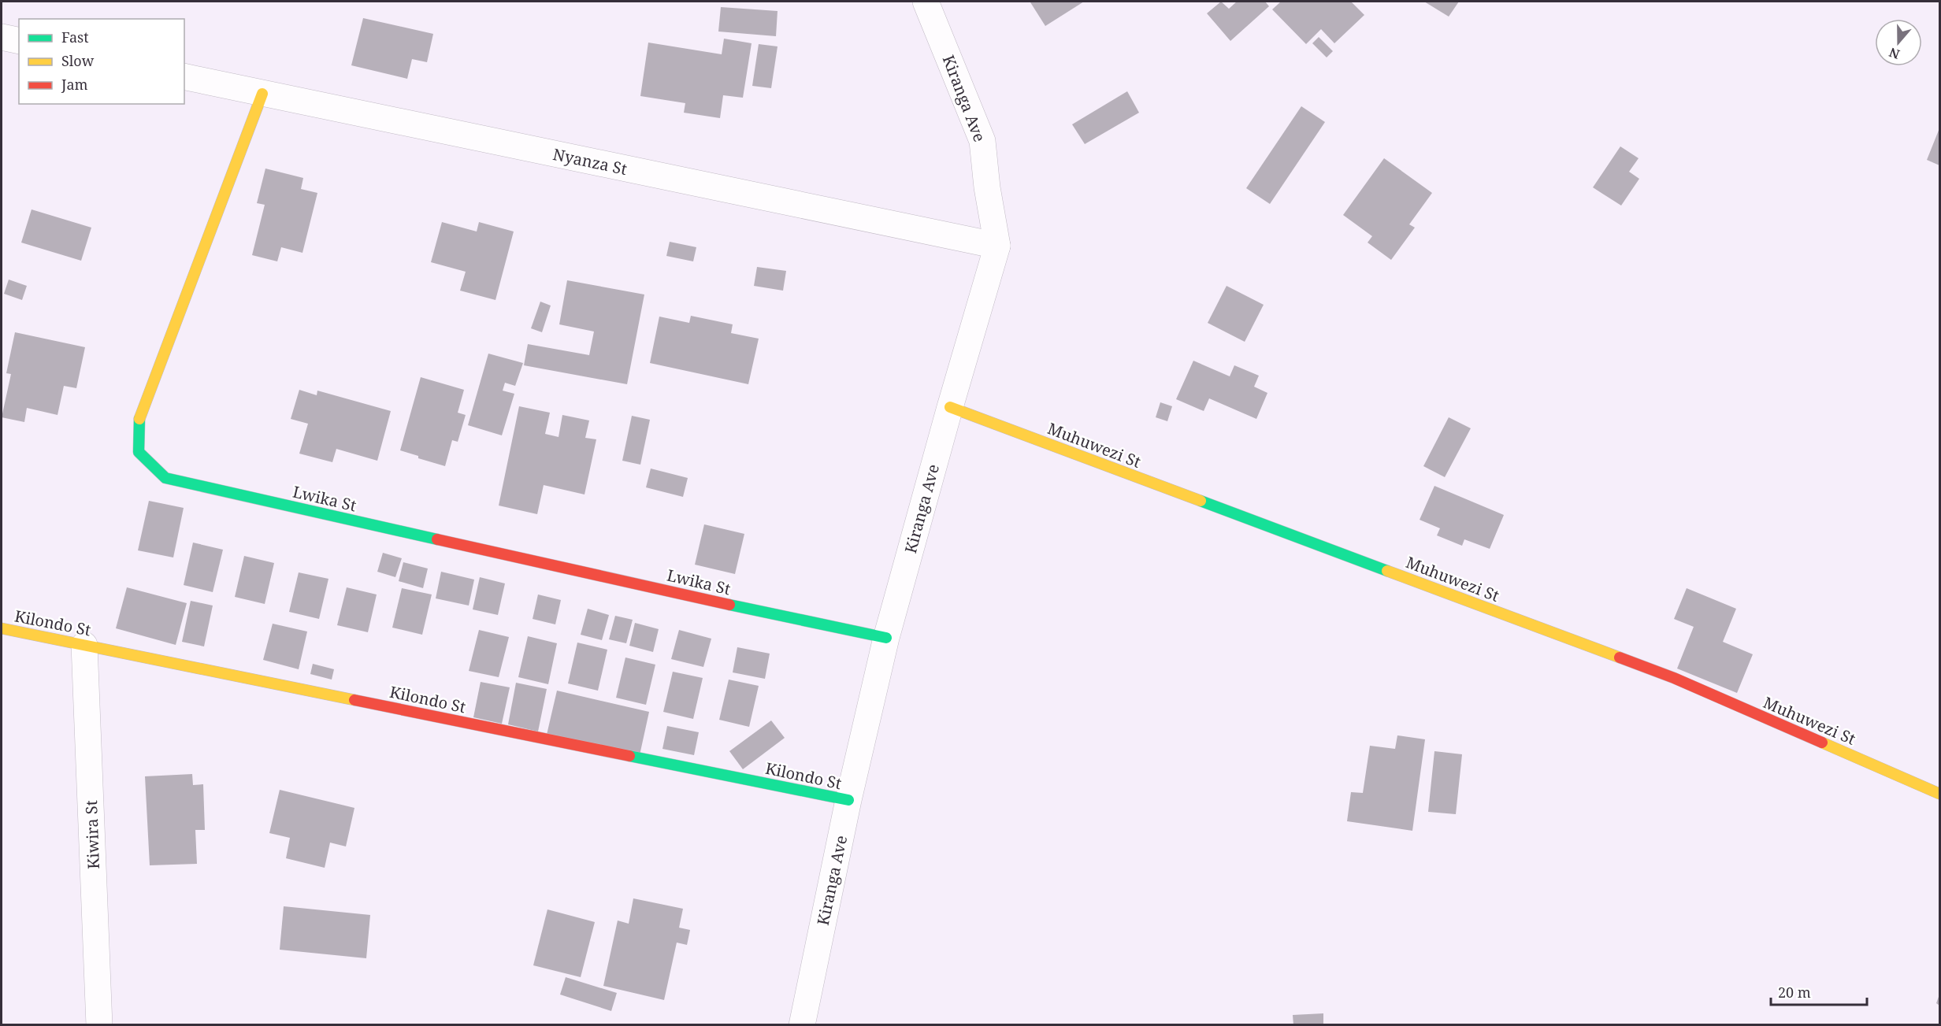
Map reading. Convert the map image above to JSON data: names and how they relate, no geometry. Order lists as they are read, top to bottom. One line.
{"streets":{"street":["Kiranga Ave","Nyanza St","Muhuwezi St","Lwika St","Kilondo St","Kiwira St"]},"crossings":[["Kiranga Ave","Nyanza St"],["Kiranga Ave","Muhuwezi St"],["Kiranga Ave","Lwika St"],["Kiranga Ave","Kilondo St"],["Nyanza St","Lwika St"],["Kilondo St","Kiwira St"]],"legend":["Fast","Slow","Jam"],"scale_bar":"20 m","north":"bottom"}
